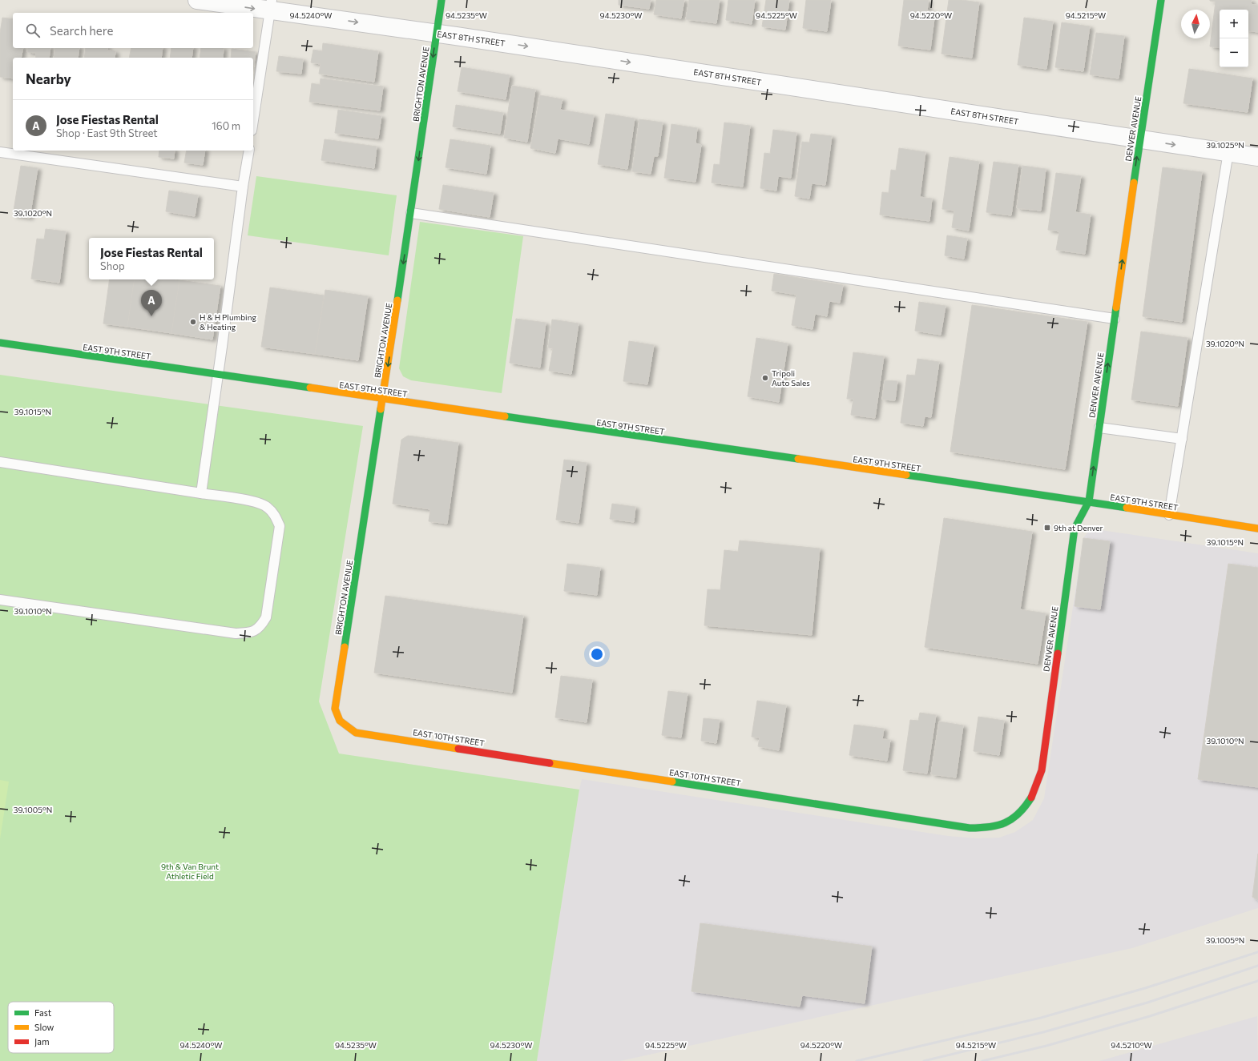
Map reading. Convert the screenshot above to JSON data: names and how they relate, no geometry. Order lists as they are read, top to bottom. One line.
{"streets":{"street":["EAST 8TH STREET","BRIGHTON AVENUE","DENVER AVENUE","EAST 9TH STREET","EAST 10TH STREET"]},"crossings":[["EAST 8TH STREET","BRIGHTON AVENUE"],["EAST 8TH STREET","DENVER AVENUE"],["BRIGHTON AVENUE","EAST 9TH STREET"],["BRIGHTON AVENUE","EAST 10TH STREET"],["DENVER AVENUE","EAST 9TH STREET"],["DENVER AVENUE","EAST 10TH STREET"]],"one_way":["EAST 8TH STREET","BRIGHTON AVENUE","DENVER AVENUE"],"parks":["9th & Van Brunt Athletic Field"],"places":{"other":["H & H Plumbing & Heating","Tripoli Auto Sales"],"transit":["9th at Denver"]},"legend":["Fast","Slow","Jam"],"north":"top","page":{"map_buttons":["+","−"],"search":"Search here","heading":"Nearby","list":[{"mark":"A","name":"Jose Fiestas Rental","note":"Shop · East 9th Street","value":"160 m"}],"popup":["Jose Fiestas Rental","Shop"],"pins":"A"},"coordinates":["94.5240°W","94.5235°W","94.5230°W","94.5225°W","94.5220°W","94.5215°W","39.1025°N","39.1020°N","39.1015°N","39.1010°N","39.1005°N","94.5210°W"]}
